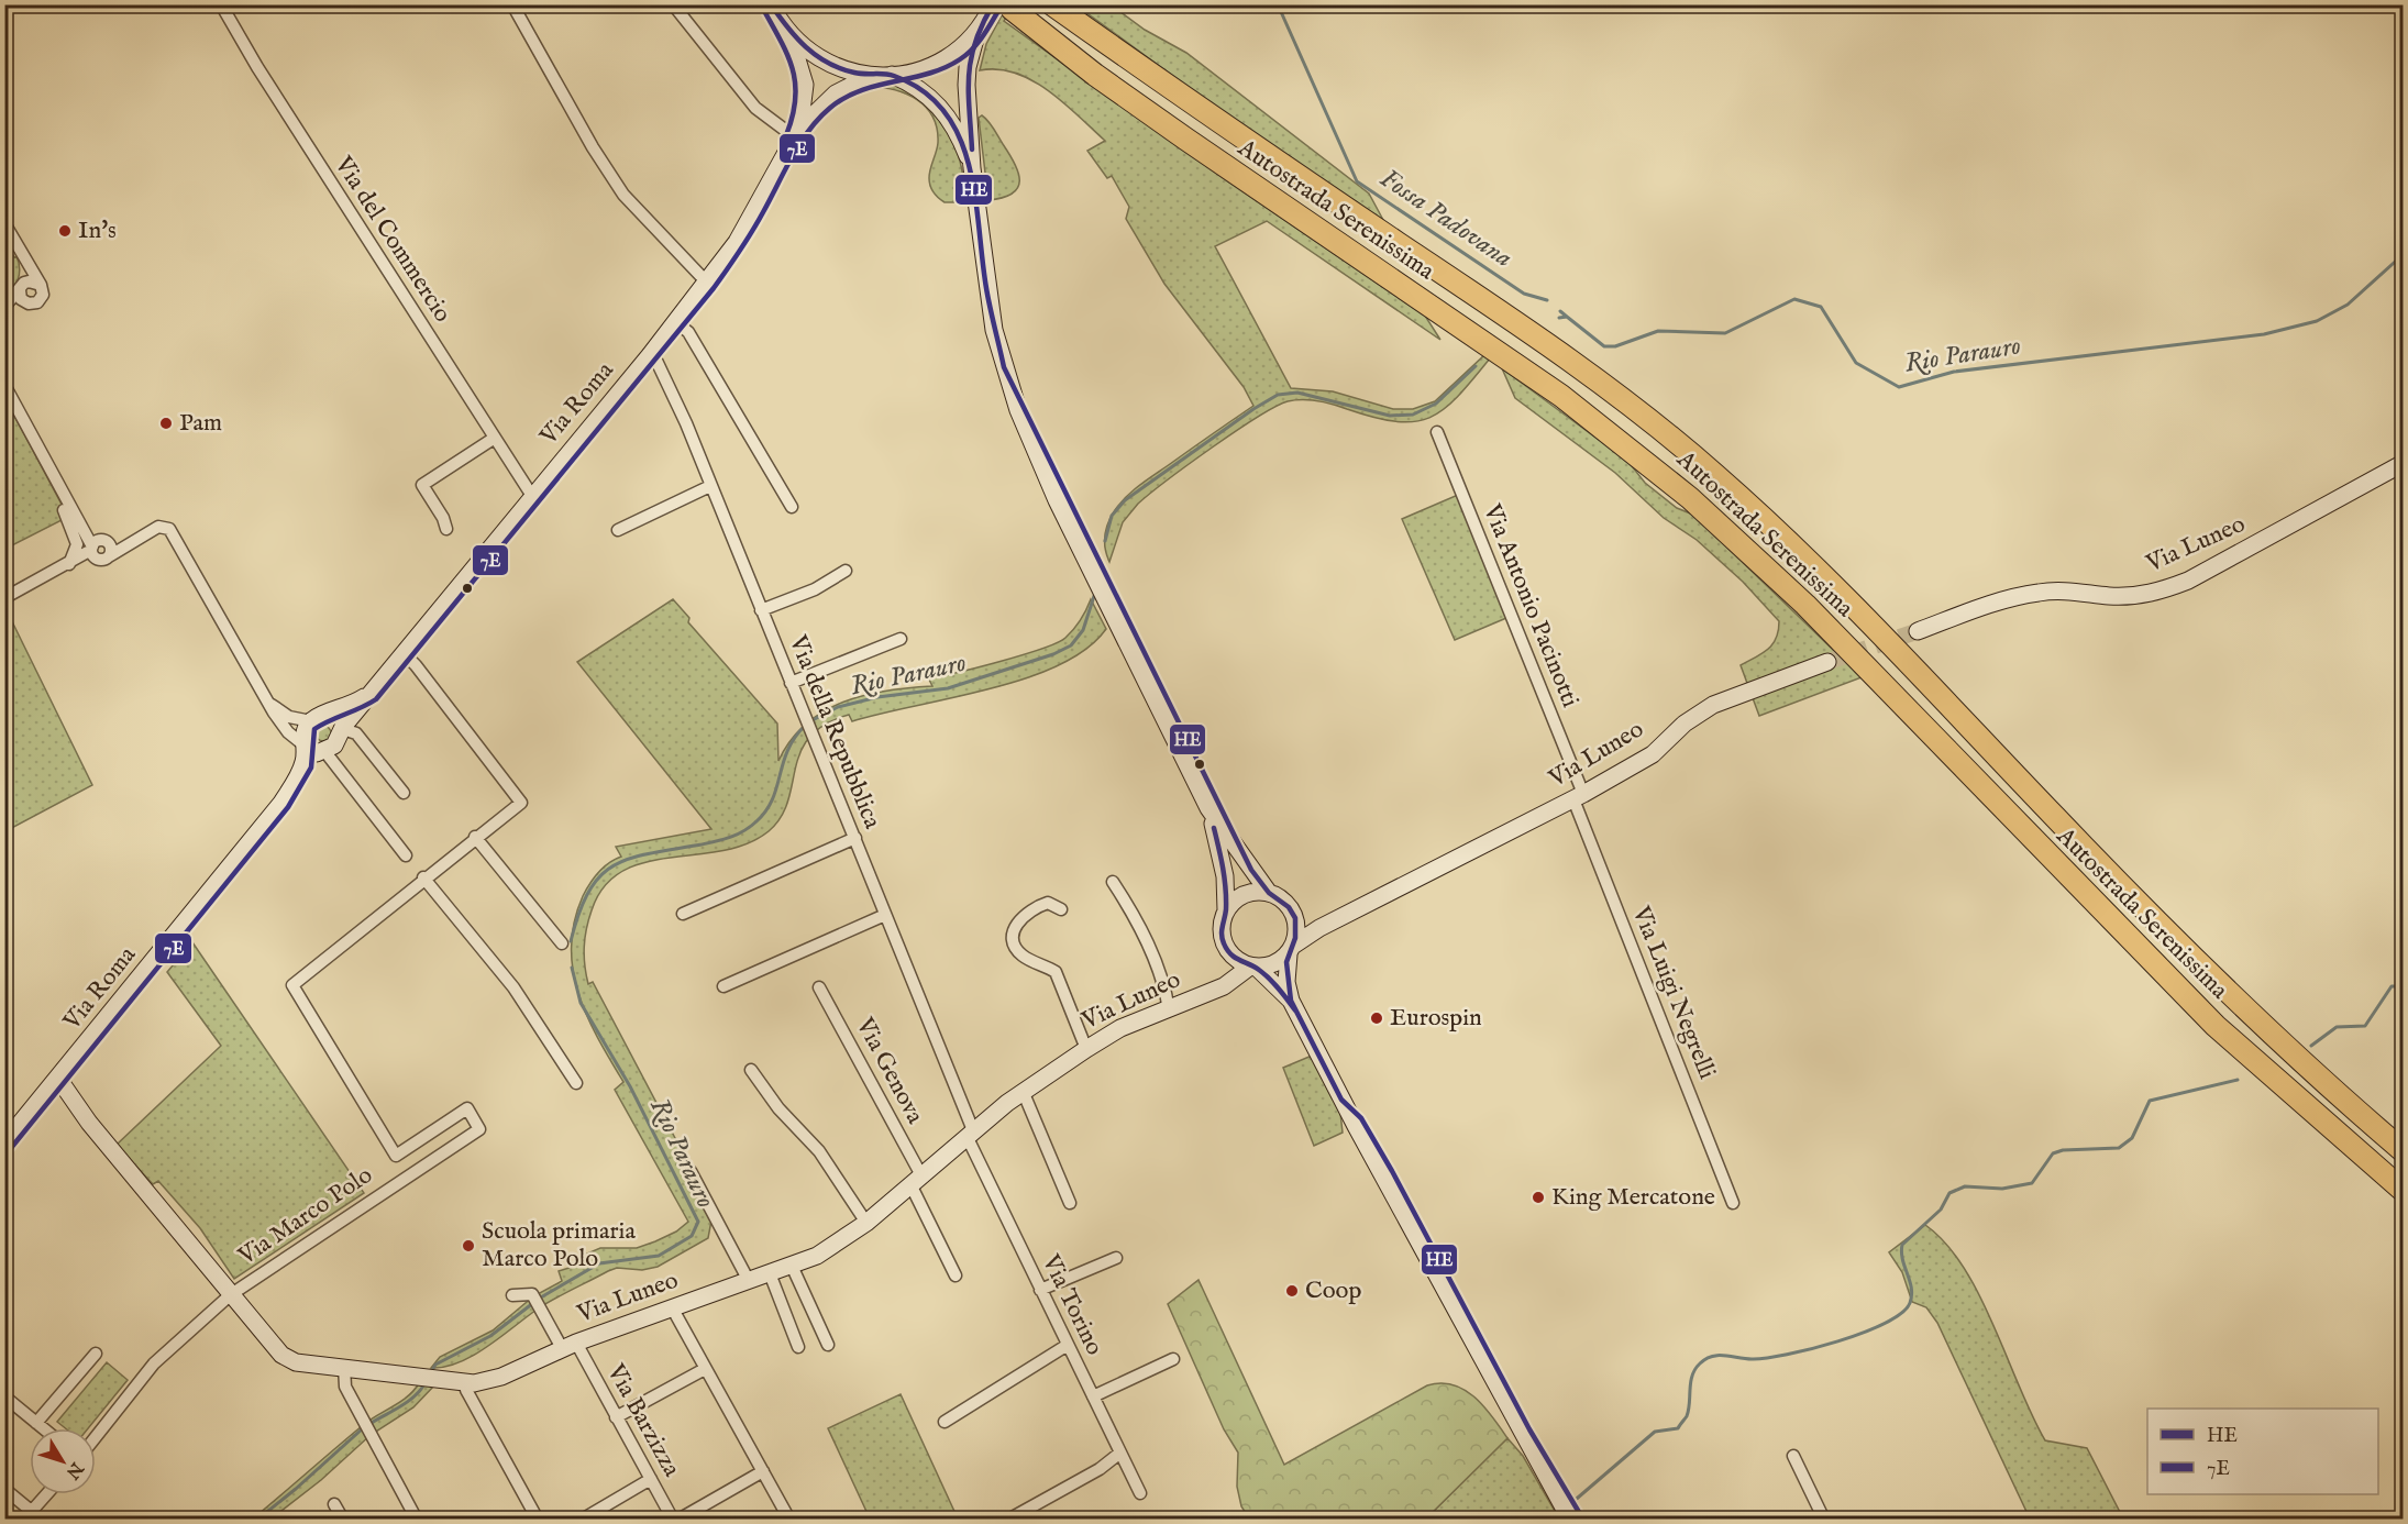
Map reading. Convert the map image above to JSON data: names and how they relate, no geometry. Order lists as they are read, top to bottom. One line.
{"streets":{"highway":["Autostrada Serenissima"],"street":["Via del Commercio","Via Roma","Via Luneo","Via Antonio Pacinotti","Via della Repubblica","Via Luigi Negrelli","Via Genova","Via Marco Polo","Via Torino","Via Barzizza"]},"crossings":[["Via del Commercio","Via Roma"],["Via Roma","Via Luneo"],["Via Roma","Via della Repubblica"],["Via Luneo","Via Antonio Pacinotti"],["Via Luneo","Via della Repubblica"],["Via Luneo","Via Luigi Negrelli"],["Via Luneo","Via Genova"],["Via Luneo","Via Marco Polo"],["Via Luneo","Via Torino"],["Via Luneo","Via Barzizza"],["Via Antonio Pacinotti","Via Luigi Negrelli"],["Via della Repubblica","Via Torino"]],"water":["Fossa Padovana","Rio Parauro"],"places":["In's","Pam","Eurospin","King Mercatone","Scuola primaria Marco Polo","Coop"],"lines":["transit line HE","transit line 7E"],"legend":["HE","7E"],"north":"bottom right"}
